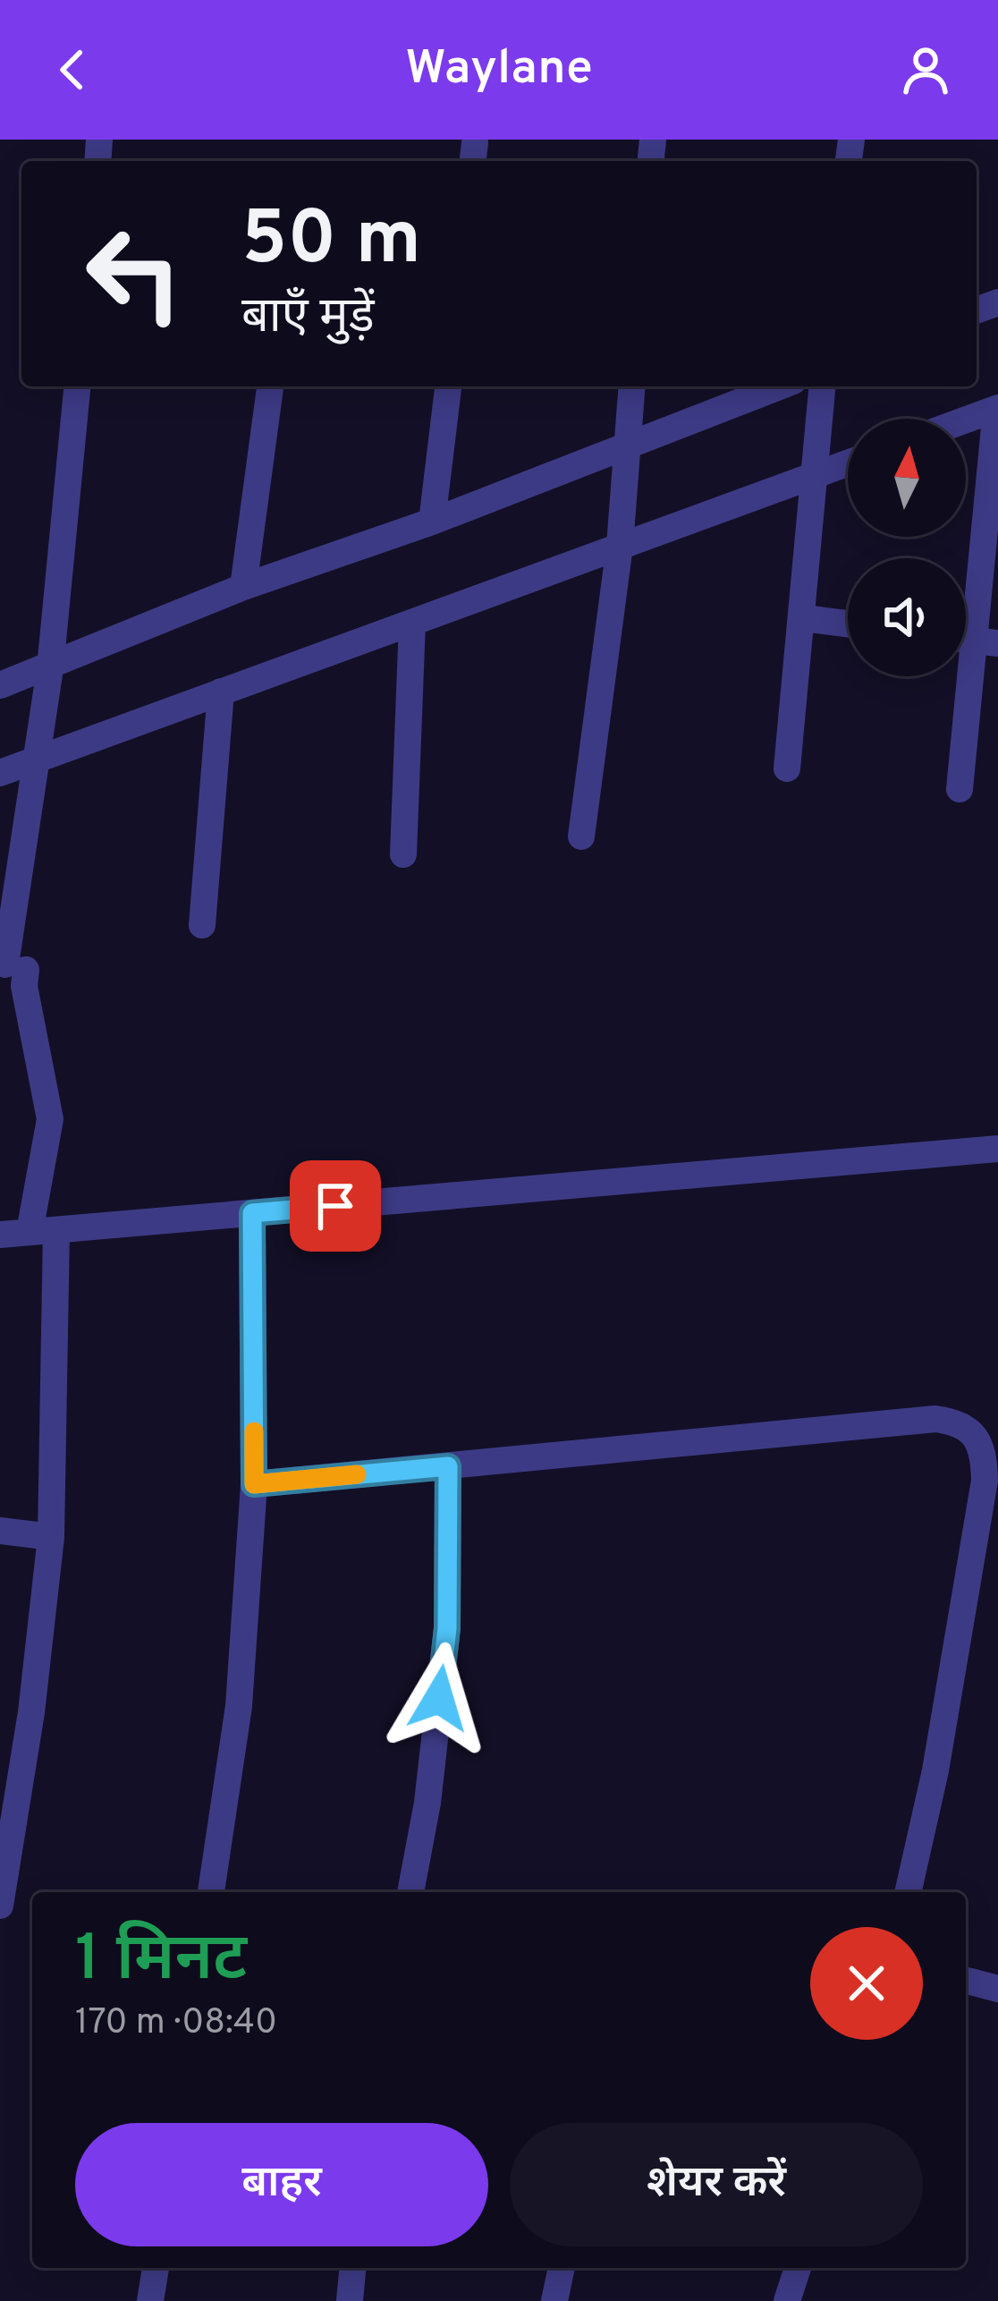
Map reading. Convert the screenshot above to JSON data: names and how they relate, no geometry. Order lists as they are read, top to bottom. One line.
{"north":"top","page":{"header":"Waylane","turn":["50 m","बाएँ मुड़ें"],"heading":["1 मिनट","170 m · 08:40"],"buttons":["बाहर","शेयर करें"]}}
